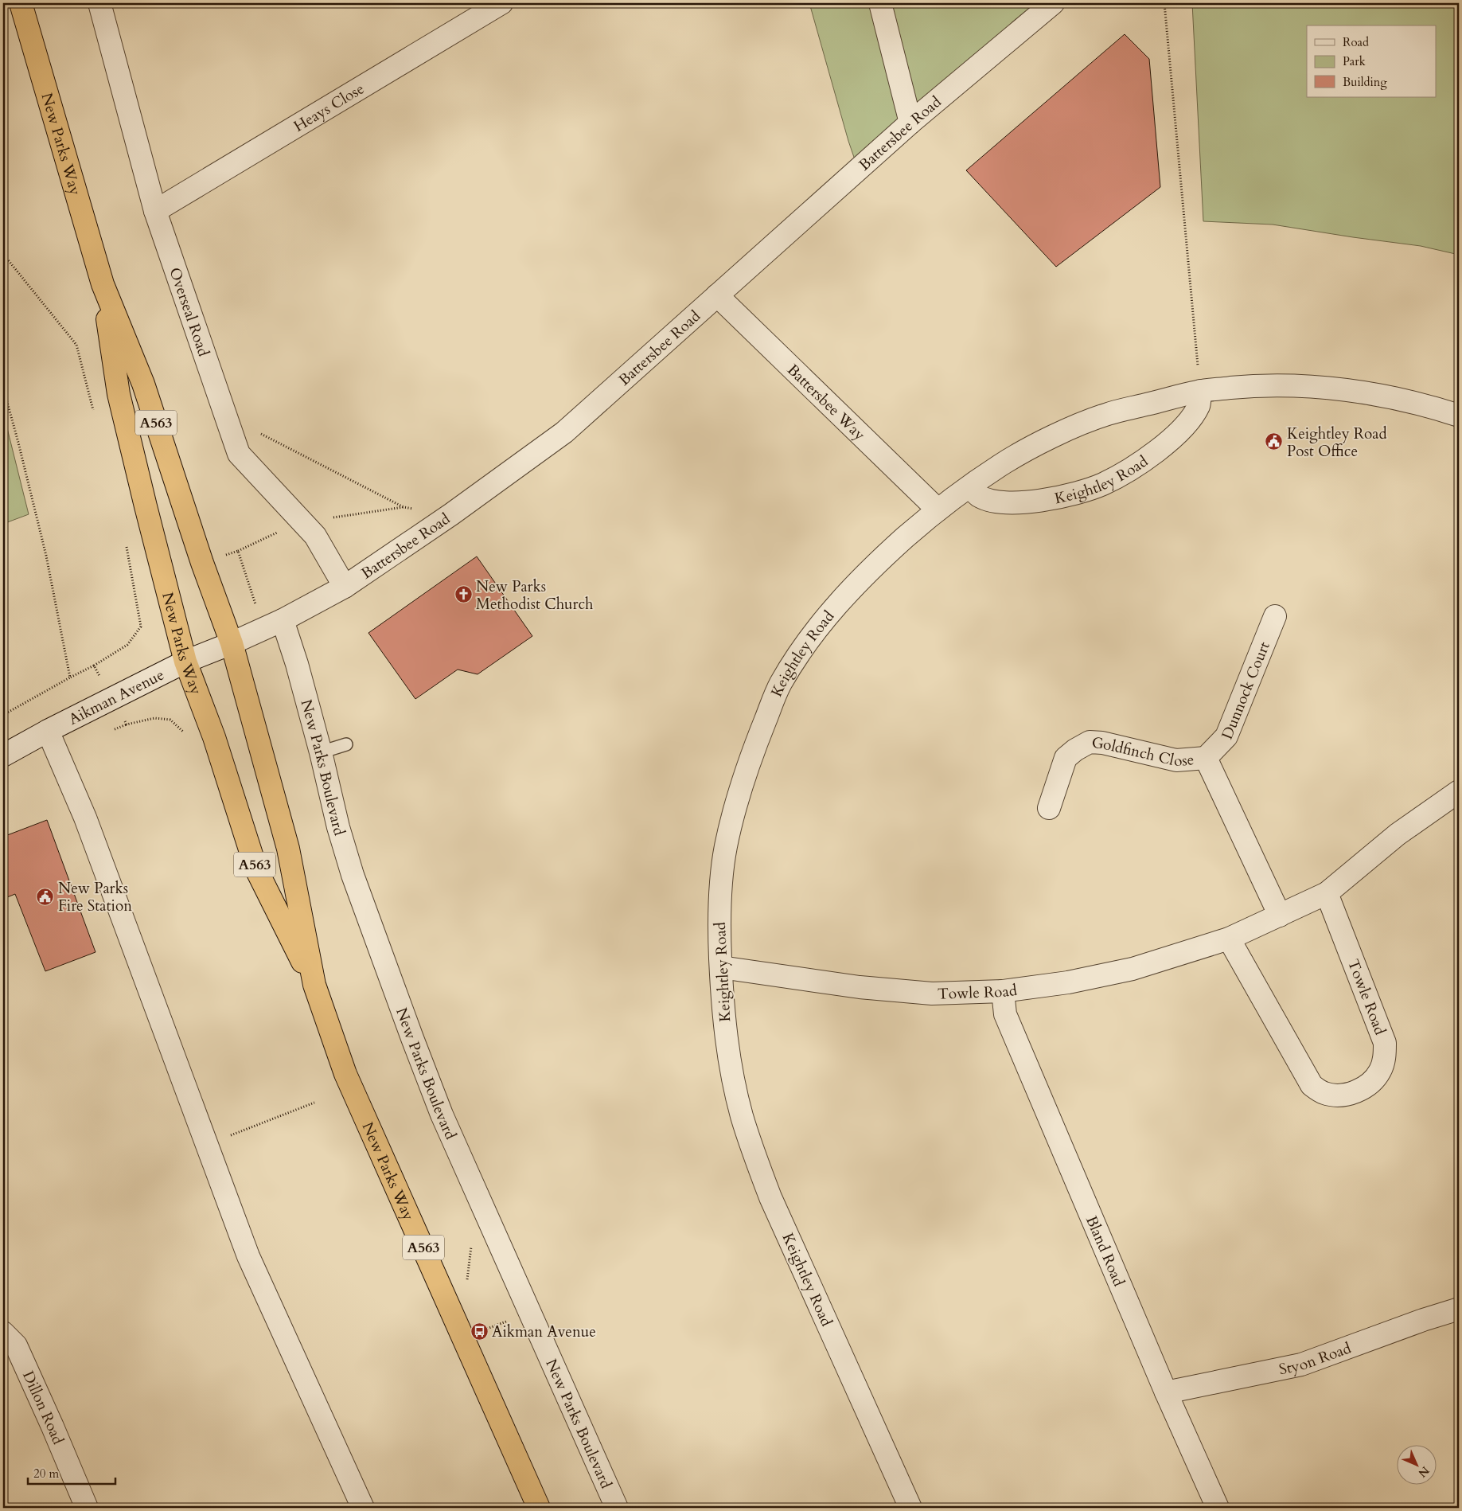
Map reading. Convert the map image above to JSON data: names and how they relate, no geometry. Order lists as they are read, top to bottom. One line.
{"streets":{"highway":["New Parks Way","A563"],"street":["Heays Close","Battersbee Road","Overseal Road","Battersbee Way","Keightley Road","Dunnock Court","Aikman Avenue","Goldfinch Close","New Parks Boulevard","Towle Road","Bland Road","Styon Road","Dillon Road"]},"crossings":[["Heays Close","Overseal Road"],["Battersbee Road","New Parks Way"],["Battersbee Road","Overseal Road"],["Battersbee Road","Battersbee Way"],["Battersbee Road","Aikman Avenue"],["Battersbee Road","New Parks Boulevard"],["New Parks Way","Aikman Avenue"],["Battersbee Way","Keightley Road"],["Keightley Road","Towle Road"],["Dunnock Court","Goldfinch Close"],["Towle Road","Bland Road"],["Bland Road","Styon Road"]],"places":{"public building":["Keightley Road Post Office","New Parks Fire Station"],"church":["New Parks Methodist Church"],"bus stop":["Aikman Avenue"]},"legend":["Road","Park","Building"],"scale_bar":"20 m","north":"bottom right"}
